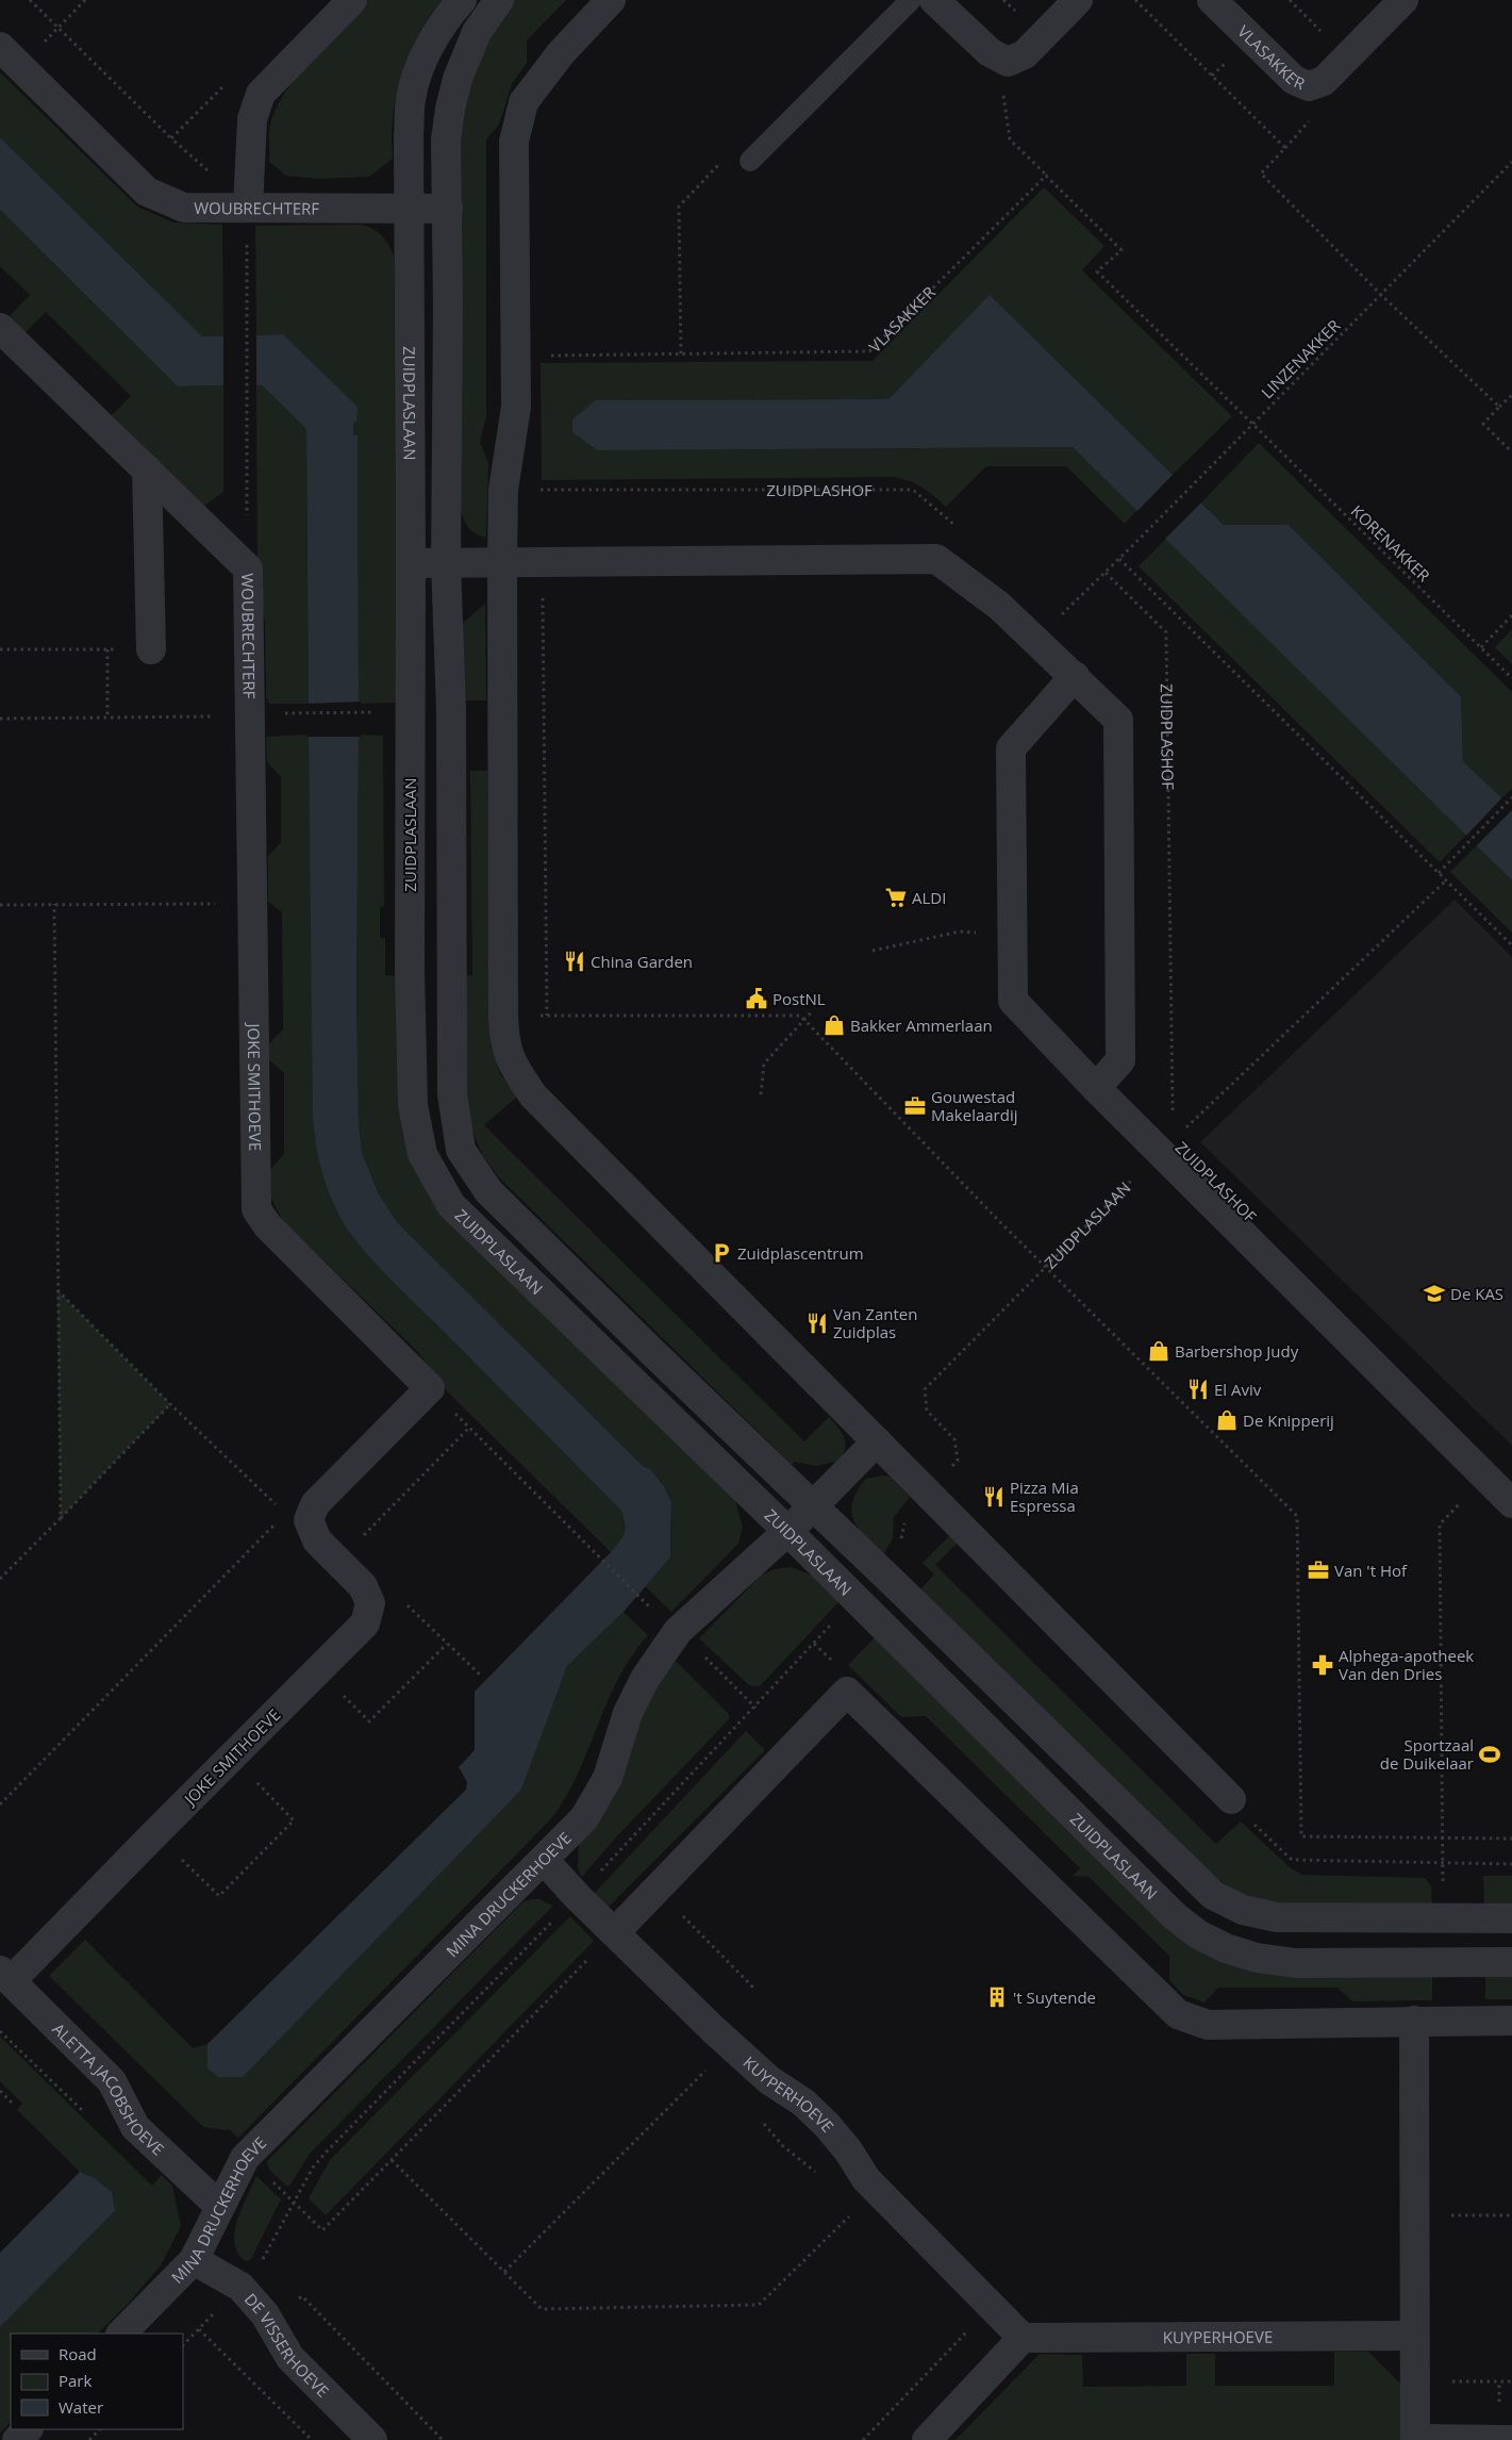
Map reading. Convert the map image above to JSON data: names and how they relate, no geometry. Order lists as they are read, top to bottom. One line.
{"streets":{"street":["VLASAKKER","WOUBRECHTERF","ZUIDPLASLAAN","ZUIDPLASHOF","JOKE SMITHOEVE","MINA DRUCKERHOEVE","ALETTA JACOBSHOEVE","KUYPERHOEVE","DE VISSERHOEVE"],"path":["LINZENAKKER","KORENAKKER"]},"crossings":[["WOUBRECHTERF","ZUIDPLASLAAN"],["WOUBRECHTERF","JOKE SMITHOEVE"],["LINZENAKKER","ZUIDPLASHOF"],["LINZENAKKER","KORENAKKER"],["ZUIDPLASLAAN","ZUIDPLASHOF"],["ZUIDPLASLAAN","MINA DRUCKERHOEVE"],["JOKE SMITHOEVE","ALETTA JACOBSHOEVE"],["MINA DRUCKERHOEVE","ALETTA JACOBSHOEVE"],["MINA DRUCKERHOEVE","KUYPERHOEVE"],["MINA DRUCKERHOEVE","DE VISSERHOEVE"]],"places":{"supermarket":["ALDI"],"restaurant":["China Garden","Van Zanten Zuidplas","El Aviv","Pizza Mia Espressa"],"public building":["PostNL"],"shop":["Bakker Ammerlaan","Barbershop Judy","De Knipperij"],"office":["Gouwestad Makelaardij","Van 't Hof"],"parking":["Zuidplascentrum"],"school or university":["De KAS"],"pharmacy":["Alphega-apotheek Van den Dries"],"sports":["Sportzaal de Duikelaar"],"building":["'t Suytende"]},"legend":["Road","Park","Water"]}
